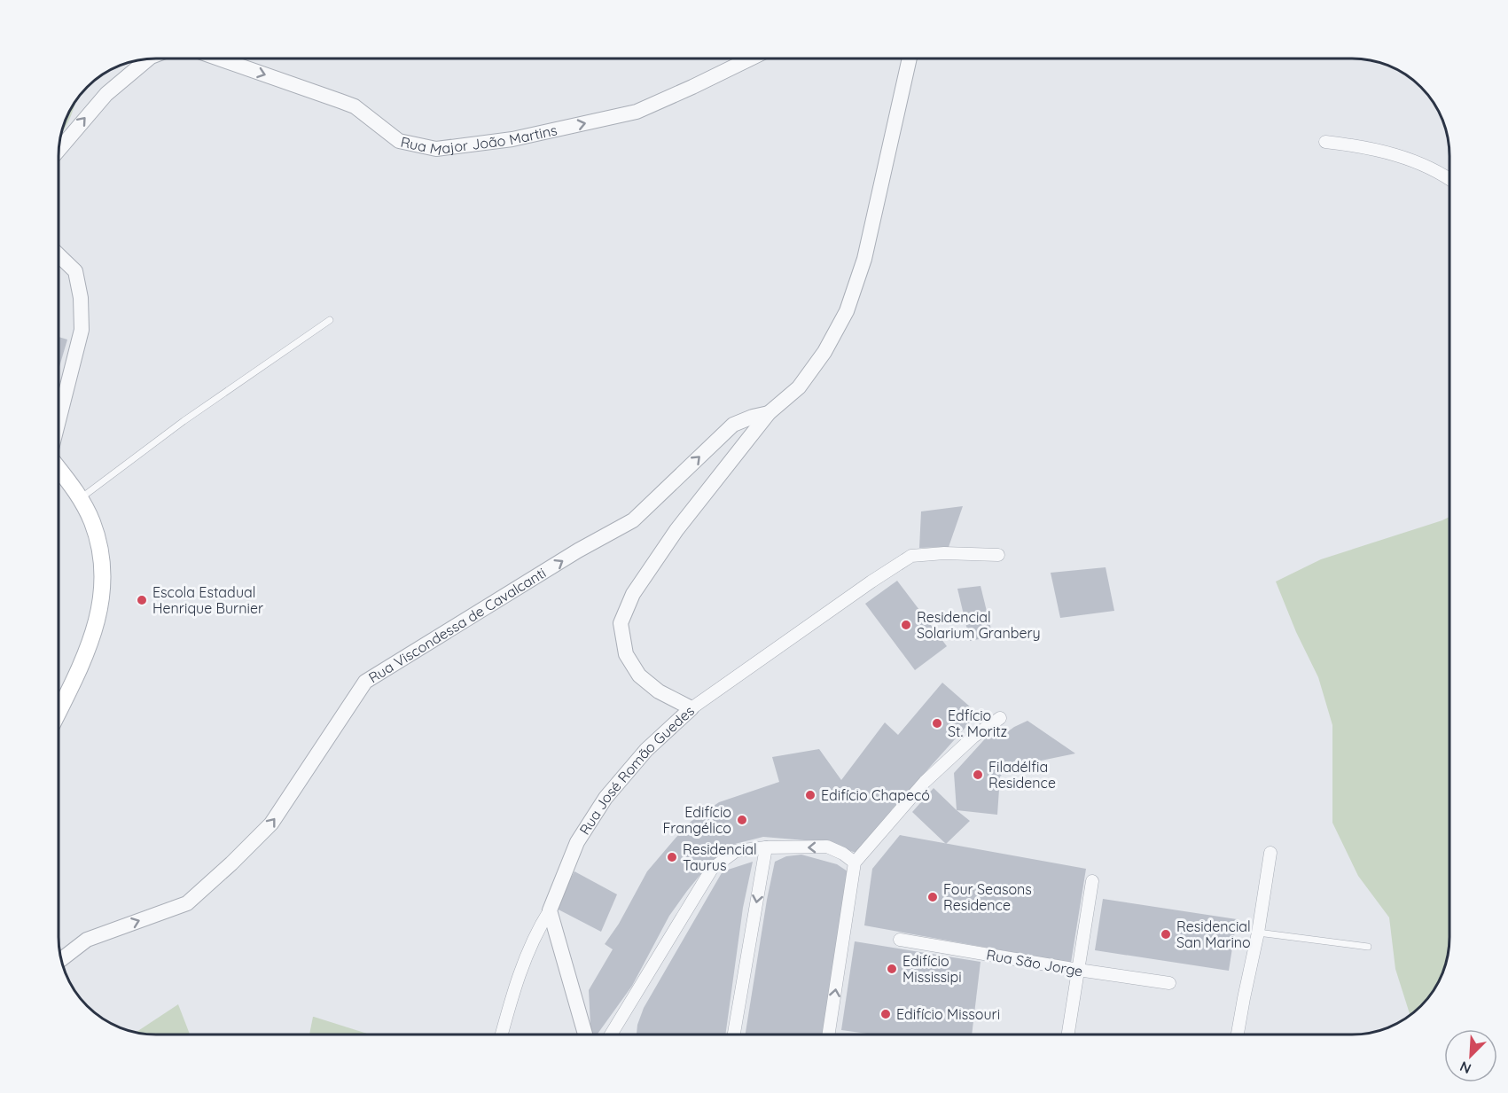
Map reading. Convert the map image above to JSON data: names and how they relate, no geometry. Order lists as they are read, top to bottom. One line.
{"streets":{"street":["Rua Major João Martins","Rua Viscondessa de Cavalcanti","Rua José Romão Guedes","Rua São Jorge"]},"one_way":["Rua Major João Martins","Rua Viscondessa de Cavalcanti"],"places":["Escola Estadual Henrique Burnier","Residencial Solarium Granbery","Edfício St. Moritz","Filadélfia Residence","Edifício Chapecó","Edifício Frangélico","Residencial Taurus","Four Seasons Residence","Residencial San Marino","Edifício Mississipi","Edifício Missouri"],"north":"bottom left"}
